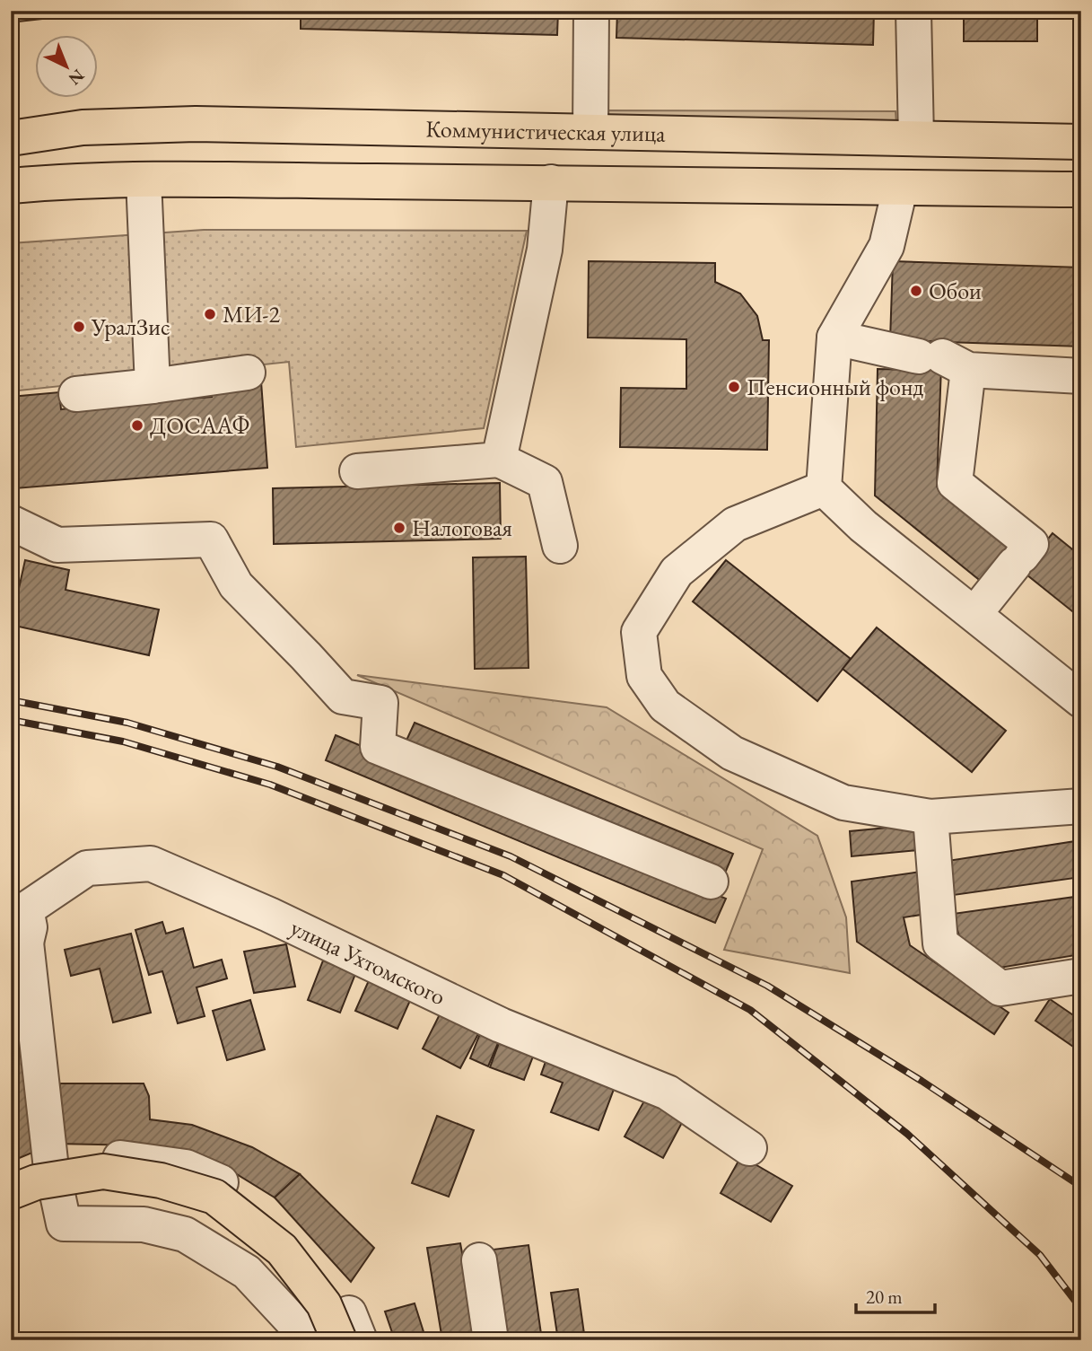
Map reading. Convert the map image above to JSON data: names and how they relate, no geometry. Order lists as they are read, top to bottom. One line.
{"streets":{"main road":["Коммунистическая улица"],"street":["улица Ухтомского"]},"places":["Обои","МИ-2","УралЗис","Пенсионный фонд","ДОСААФ","Налоговая"],"scale_bar":"20 m","north":"bottom right"}
